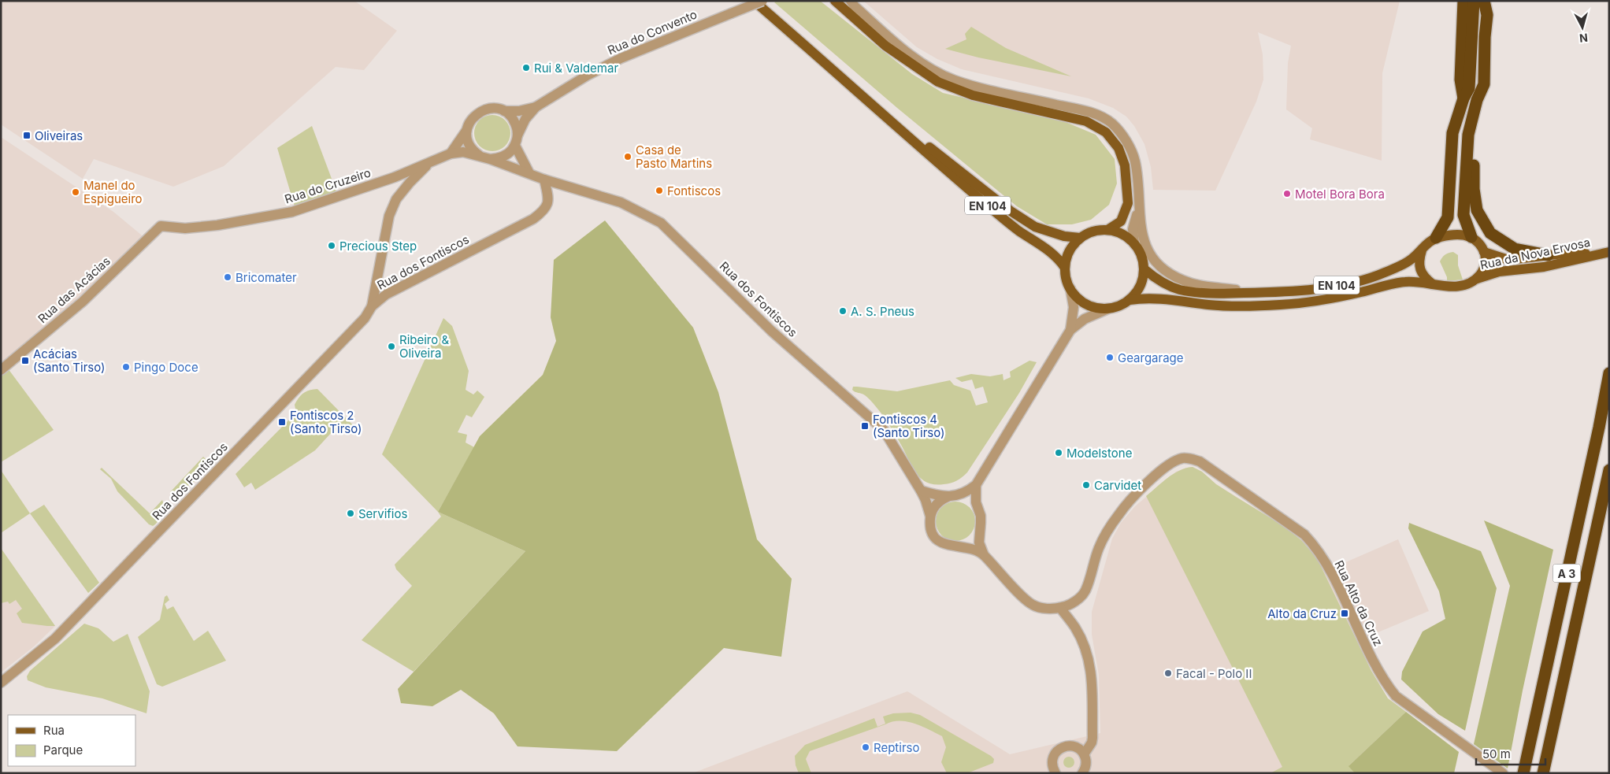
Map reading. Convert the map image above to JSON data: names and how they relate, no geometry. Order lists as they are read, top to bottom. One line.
{"streets":{"highway":["A 3"],"main road":["EN 104","Rua da Nova Ervosa"],"street":["Rua do Convento","Rua do Cruzeiro","Rua dos Fontiscos","Rua das Acácias","Rua Alto da Cruz"]},"crossings":[["Rua do Cruzeiro","Rua das Acácias"],["EN 104","Rua da Nova Ervosa"]],"places":{"other":["Rui & Valdemar","Casa de Pasto Martins","Fontiscos","Manel do Espigueiro","Motel Bora Bora","Precious Step","Bricomater","A. S. Pneus","Ribeiro & Oliveira","Geargarage","Pingo Doce","Modelstone","Carvidet","Servifios","Facal - Polo II","Reptirso"],"transit":["Oliveiras","Acácias (Santo Tirso)","Fontiscos 2 (Santo Tirso)","Fontiscos 4 (Santo Tirso)","Alto da Cruz"]},"legend":["Rua","Parque"],"scale_bar":"50 m","north":"bottom"}
